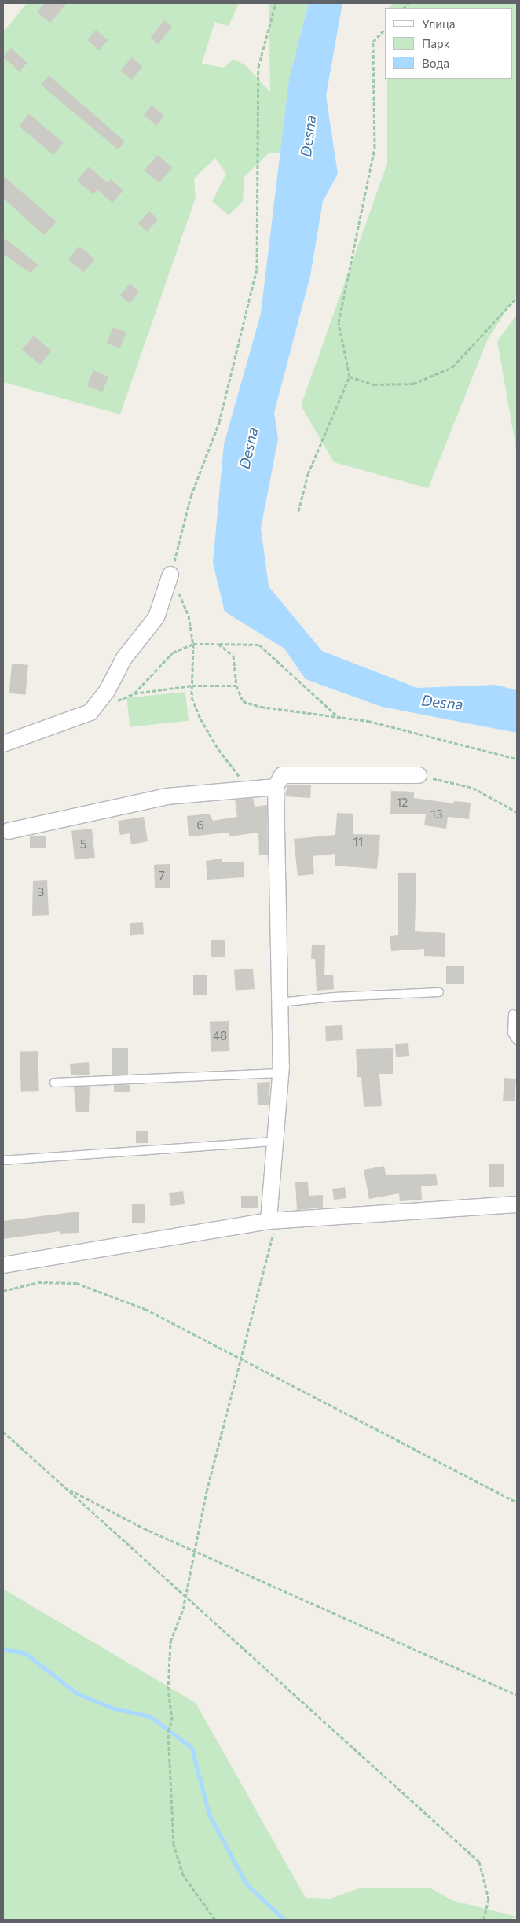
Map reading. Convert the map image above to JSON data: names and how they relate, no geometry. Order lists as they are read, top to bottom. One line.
{"water":["Desna"],"house_numbers":["12","13","6","11","5","7","3","48"],"legend":["Улица","Парк","Вода"]}
